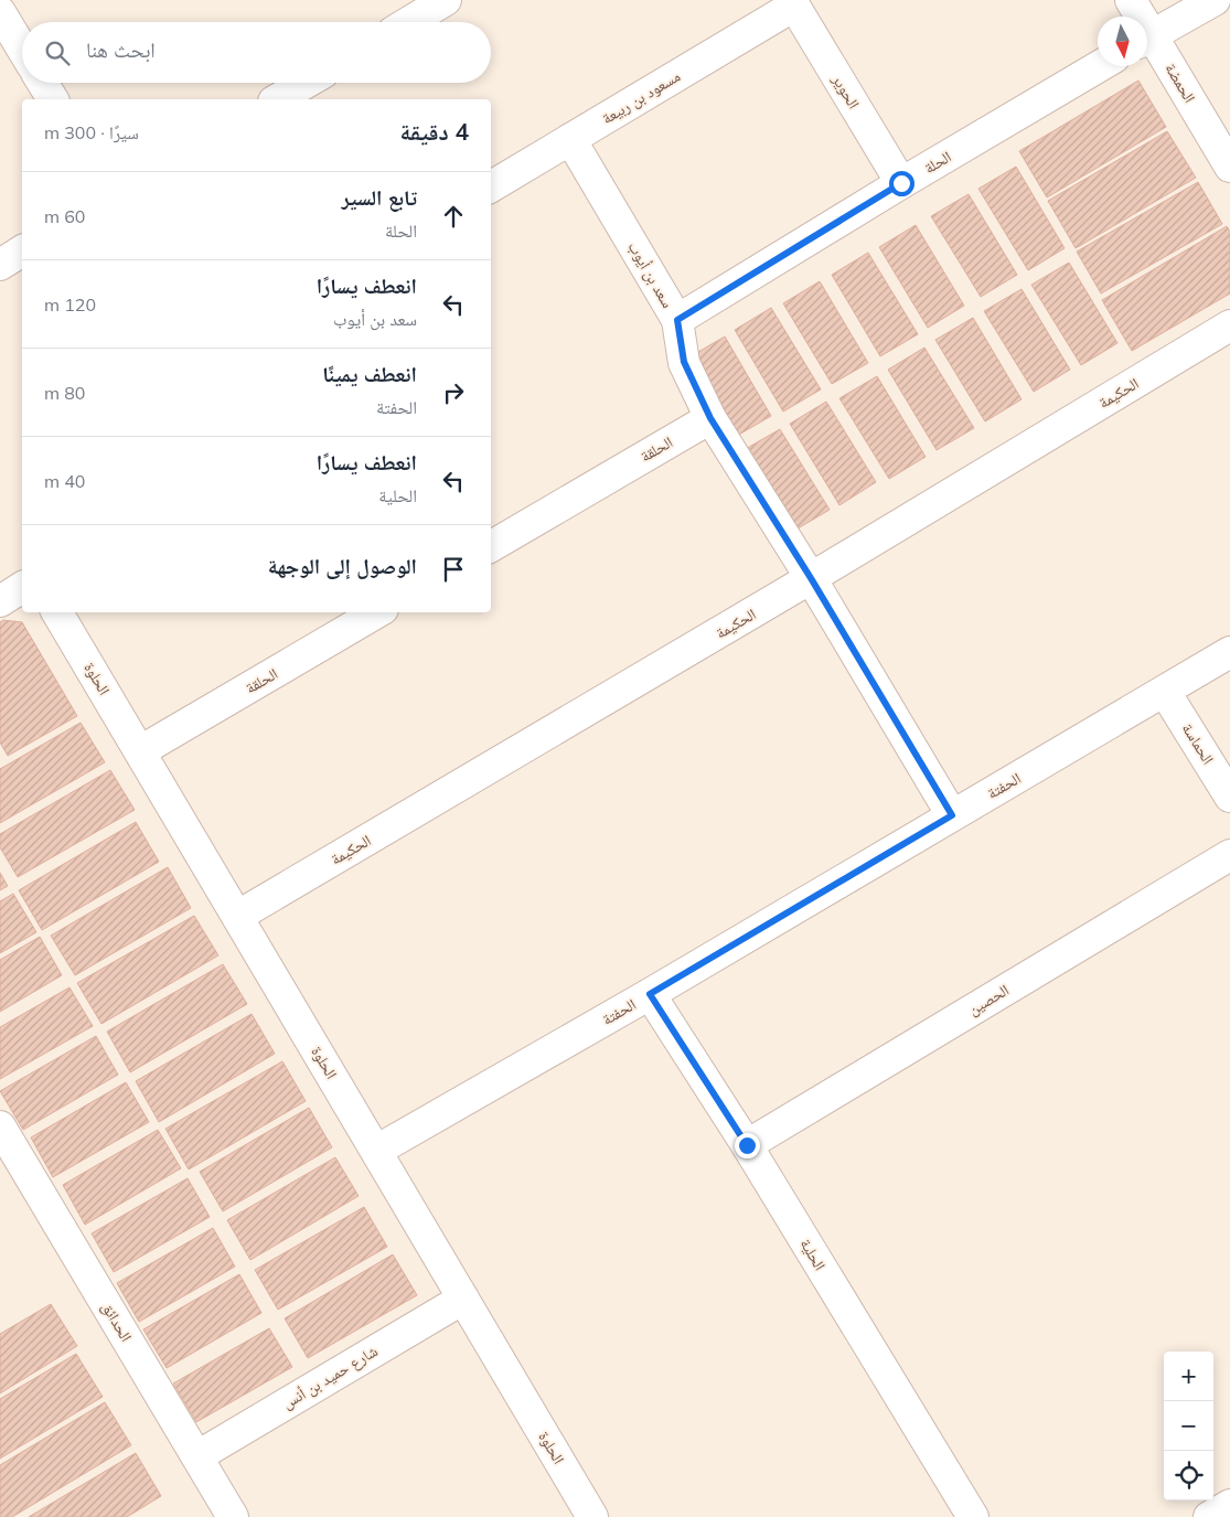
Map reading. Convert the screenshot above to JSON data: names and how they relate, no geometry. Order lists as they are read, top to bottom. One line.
{"streets":{"street":["الحمضة","الحوير","مسعود بن ربيعة","الحلة","سعد بن أيوب","الحكيمة","الحلقة","الحلوة","الحماسة","الحفتة","الحصين","الحلية","الحدائق","شارع حميد بن أنس"]},"crossings":[["الحوير","مسعود بن ربيعة"],["الحوير","الحلة"],["مسعود بن ربيعة","سعد بن أيوب"],["الحلة","سعد بن أيوب"],["سعد بن أيوب","الحكيمة"],["سعد بن أيوب","الحلقة"],["سعد بن أيوب","الحفتة"],["الحكيمة","الحلوة"],["الحلقة","الحلوة"],["الحلوة","الحفتة"],["الحلوة","شارع حميد بن أنس"],["الحماسة","الحفتة"],["الحفتة","الحلية"],["الحصين","الحلية"],["الحدائق","شارع حميد بن أنس"]],"north":"bottom","page":{"search":"ابحث هنا","heading":["4 دقيقة","سيرًا · 300 m"],"list":[["تابع السير","الحلة","60 m"],["انعطف يسارًا","سعد بن أيوب","120 m"],["انعطف يمينًا","الحفتة","80 m"],["انعطف يسارًا","الحلية","40 m"],"الوصول إلى الوجهة"],"map_buttons":["+","−"]}}
